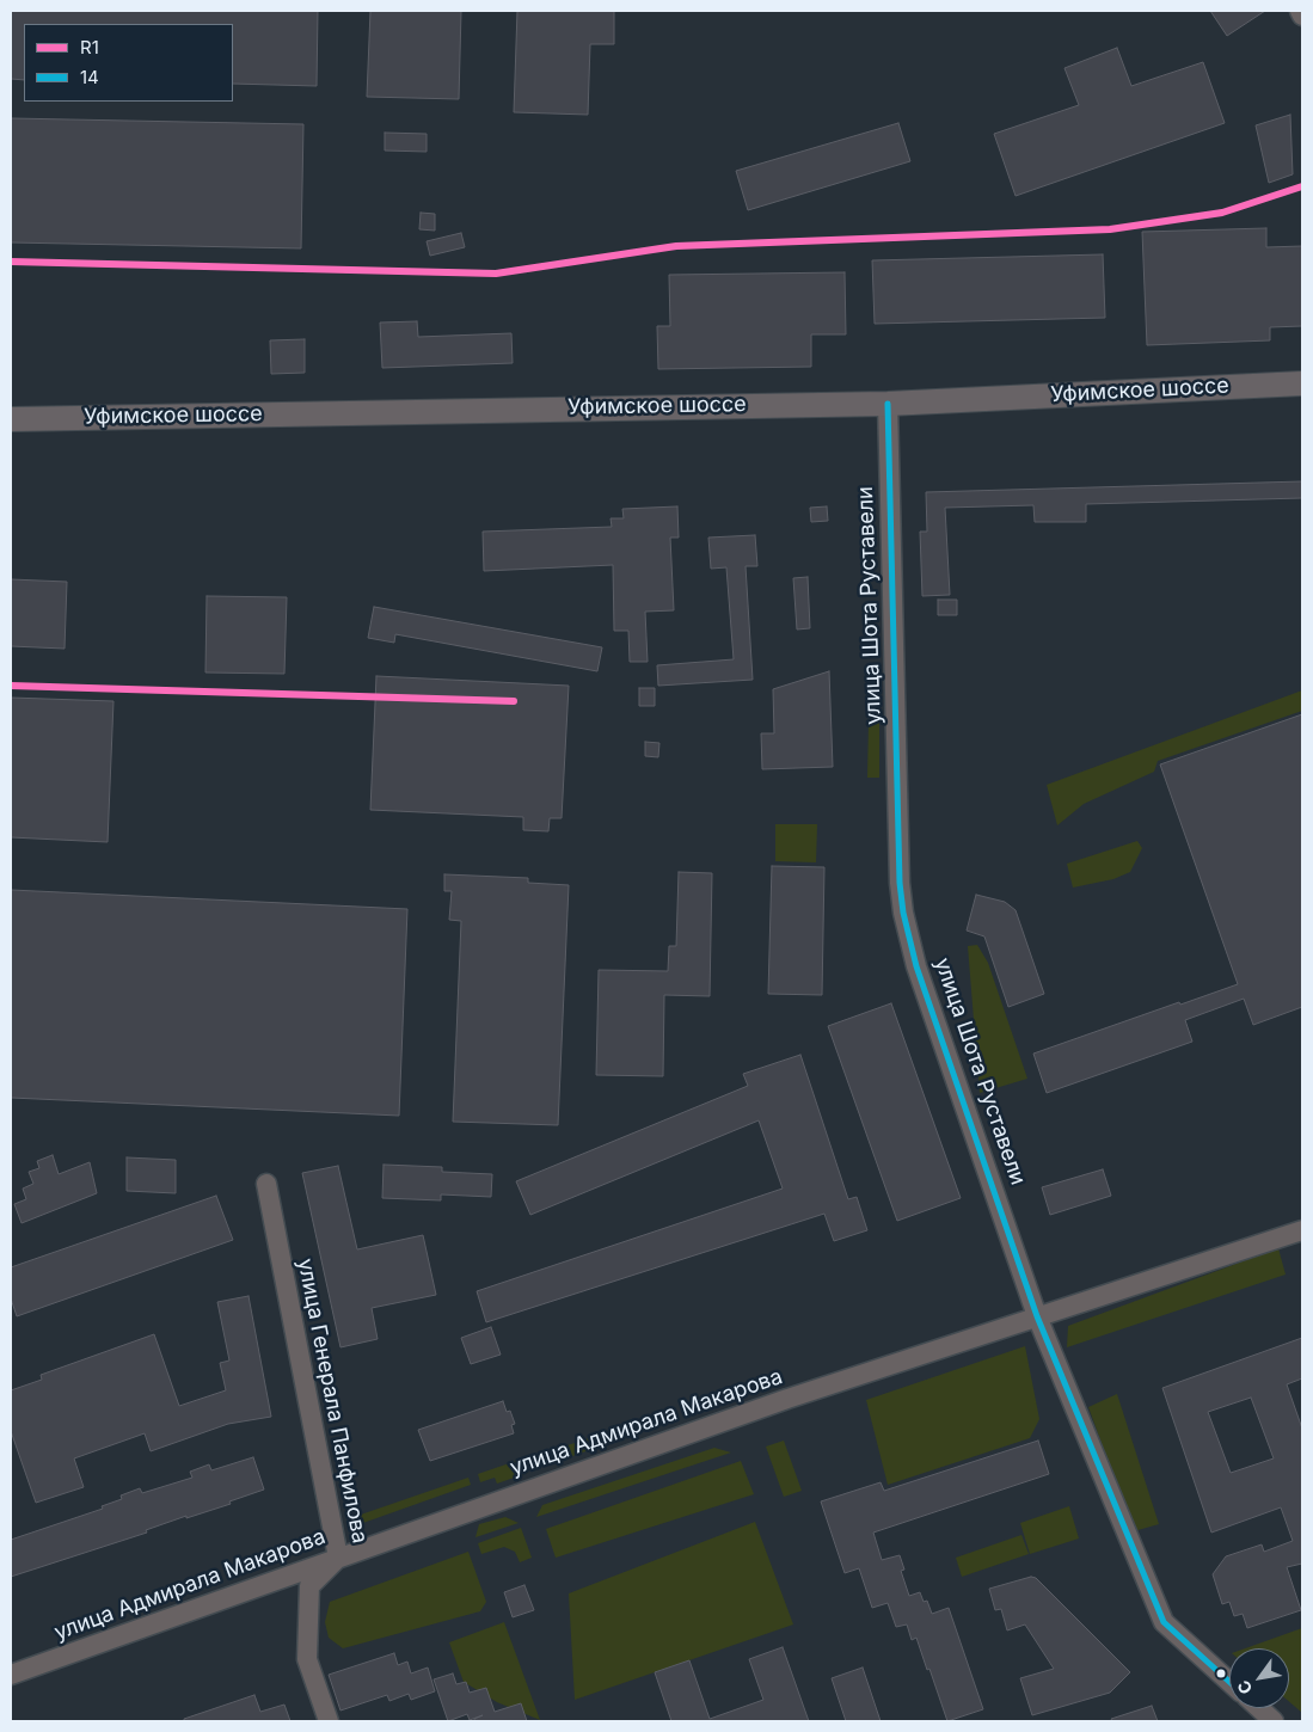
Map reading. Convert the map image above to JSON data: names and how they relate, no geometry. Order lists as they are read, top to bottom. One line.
{"streets":{"main road":["Уфимское шоссе"],"street":["улица Шота Руставели","улица Генерала Панфилова","улица Адмирала Макарова"]},"crossings":[["Уфимское шоссе","улица Шота Руставели"],["улица Шота Руставели","улица Адмирала Макарова"],["улица Генерала Панфилова","улица Адмирала Макарова"]],"lines":["transit line R1","transit line 14"],"legend":["R1","14"],"north":"bottom left"}
